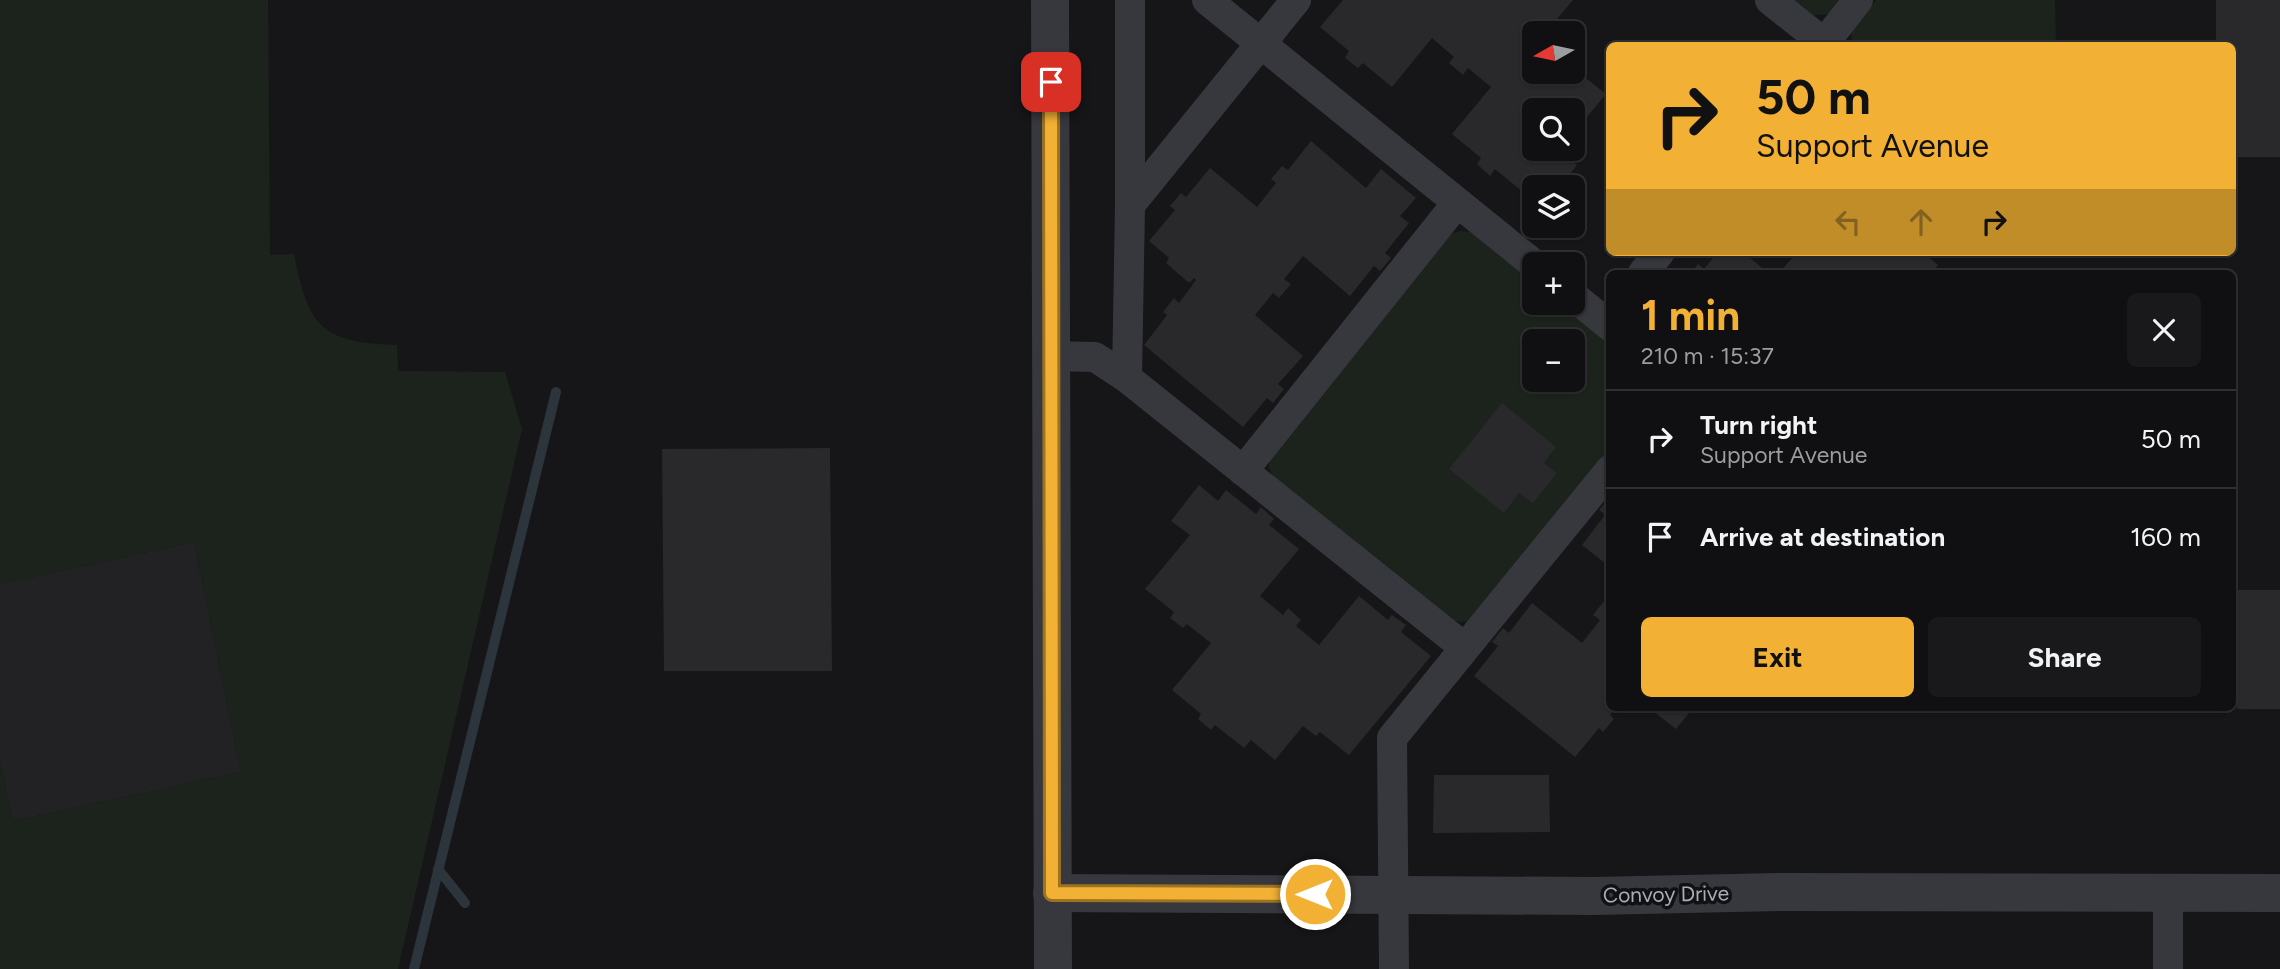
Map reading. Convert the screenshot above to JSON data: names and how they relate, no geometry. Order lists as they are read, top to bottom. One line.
{"streets":{"street":["Convoy Drive"]},"north":"left","page":{"map_buttons":["+","−"],"turn":["50 m","Support Avenue"],"heading":["1 min","210 m · 15:37"],"list":[{"name":"Turn right","note":"Support Avenue","value":"50 m"},{"name":"Arrive at destination","value":"160 m"}],"buttons":["Exit","Share"]}}
